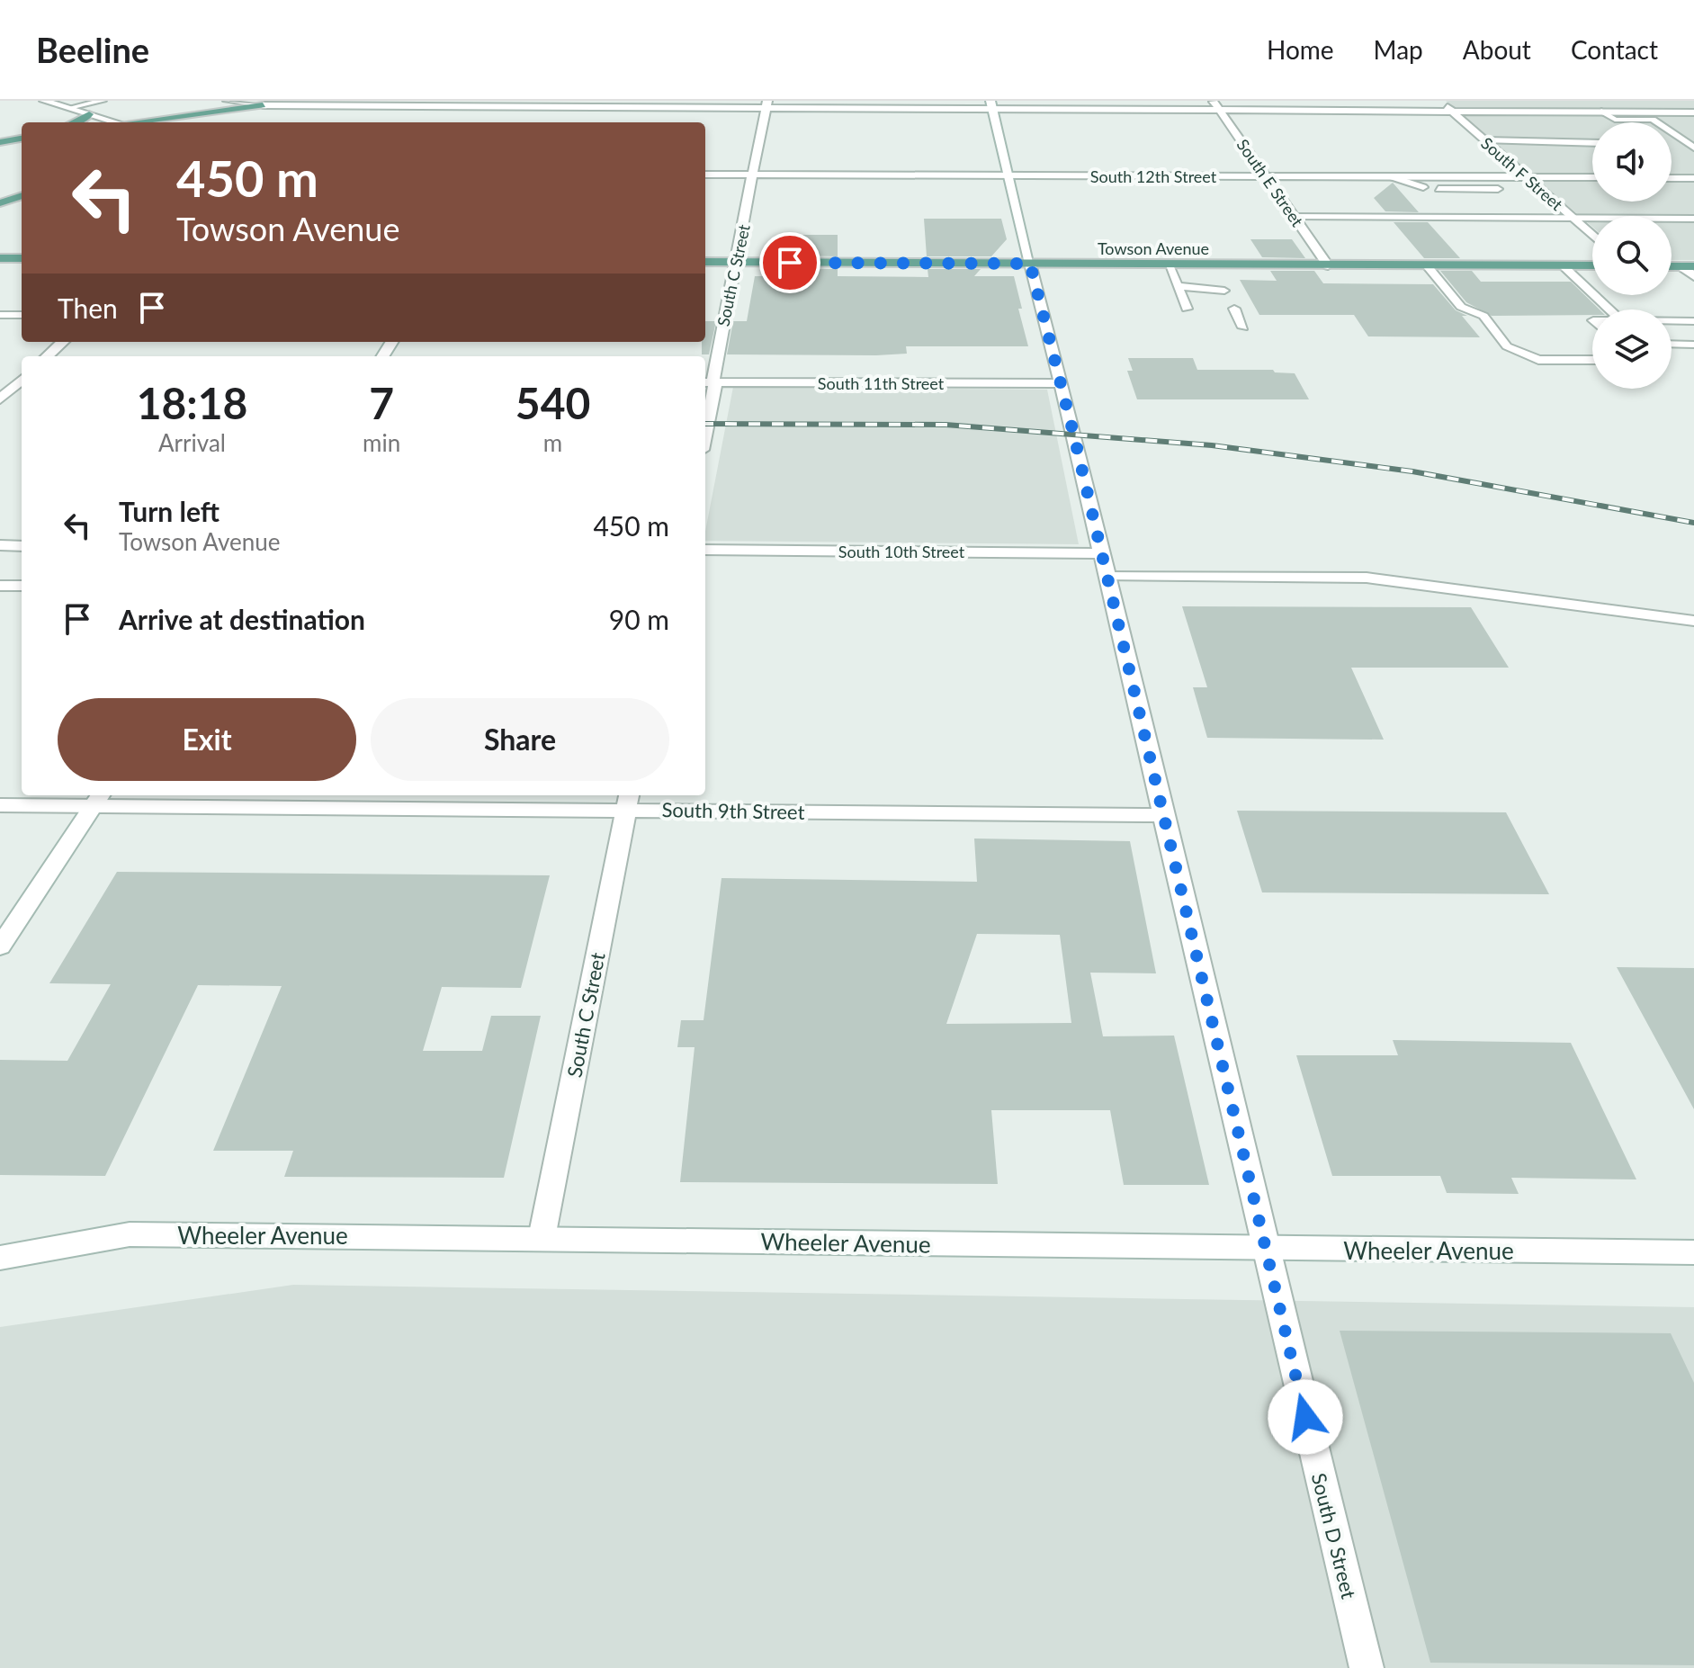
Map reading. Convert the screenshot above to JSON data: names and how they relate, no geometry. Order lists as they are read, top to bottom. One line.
{"streets":{"main road":["Towson Avenue"],"street":["South F Street","South 12th Street","South E Street","South C Street","South 11th Street","South 10th Street","South 9th Street","Wheeler Avenue","South D Street"]},"crossings":[["South F Street","South 12th Street"],["South 12th Street","South E Street"],["South 12th Street","South C Street"],["South 12th Street","South D Street"],["South E Street","Towson Avenue"],["Towson Avenue","South C Street"],["Towson Avenue","South D Street"],["South C Street","South 11th Street"],["South C Street","South 9th Street"],["South C Street","Wheeler Avenue"],["South 11th Street","South D Street"],["South 10th Street","South D Street"],["South 9th Street","South D Street"],["Wheeler Avenue","South D Street"]],"page":{"header":"Beeline","nav":["Home","Map","About","Contact"],"turn":["450 m","Towson Avenue"],"then":"Then","eta":["18:18","Arrival","7","min","540","m"],"list":[{"name":"Turn left","note":"Towson Avenue","value":"450 m"},{"name":"Arrive at destination","value":"90 m"}],"buttons":["Exit","Share"]}}
